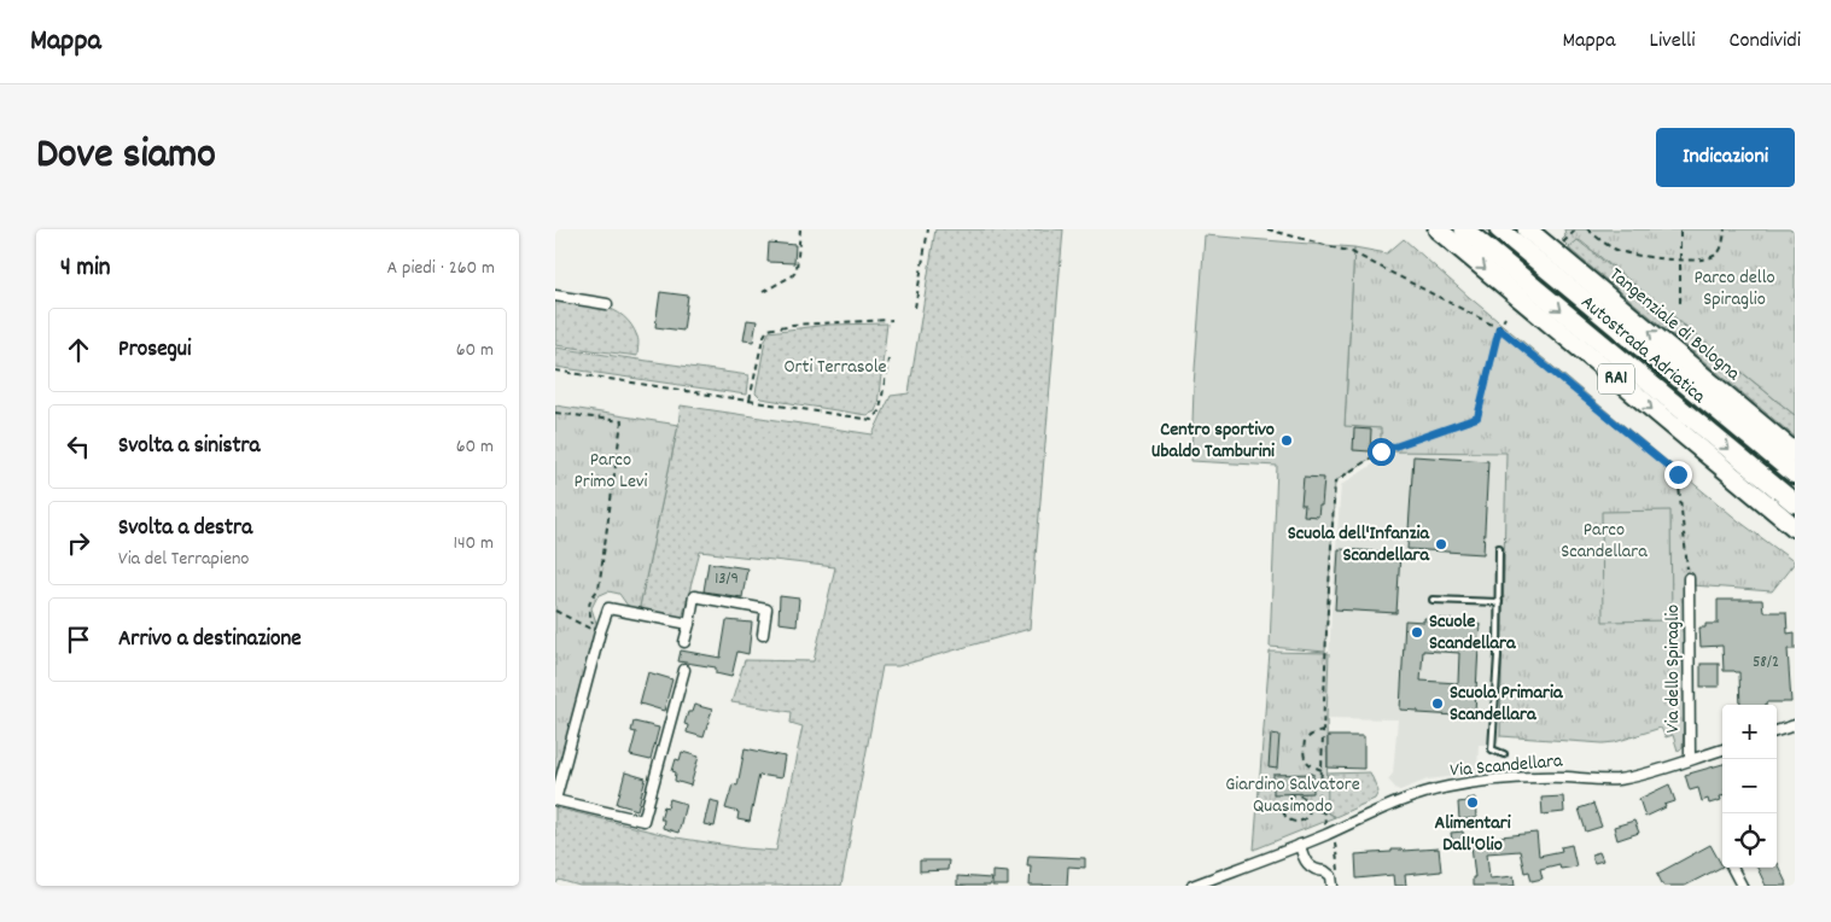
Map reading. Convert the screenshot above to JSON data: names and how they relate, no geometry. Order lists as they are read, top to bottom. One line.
{"streets":{"highway":["Tangenziale di Bologna","Autostrada Adriatica","RA1"],"street":["Via dello Spiraglio","Via Scandellara"]},"crossings":[["Via dello Spiraglio","Via Scandellara"]],"parks":["Parco dello Spiraglio","Orti Terrasole","Parco Primo Levi","Parco Scandellara","Giardino Salvatore Quasimodo"],"places":["Centro sportivo Ubaldo Tamburini","Scuola dell'Infanzia Scandellara","Scuole Scandellara","Scuola Primaria Scandellara","Alimentari Dall'Olio"],"house_numbers":["13/9","58/2"],"page":{"header":"Mappa","nav":["Mappa","Livelli","Condividi"],"title":"Dove siamo","buttons":"Indicazioni","heading":["4 min","A piedi · 260 m"],"list":[["Prosegui","60 m"],["Svolta a sinistra","60 m"],["Svolta a destra","Via del Terrapieno","140 m"],"Arrivo a destinazione"],"map_buttons":["+","−"]}}
